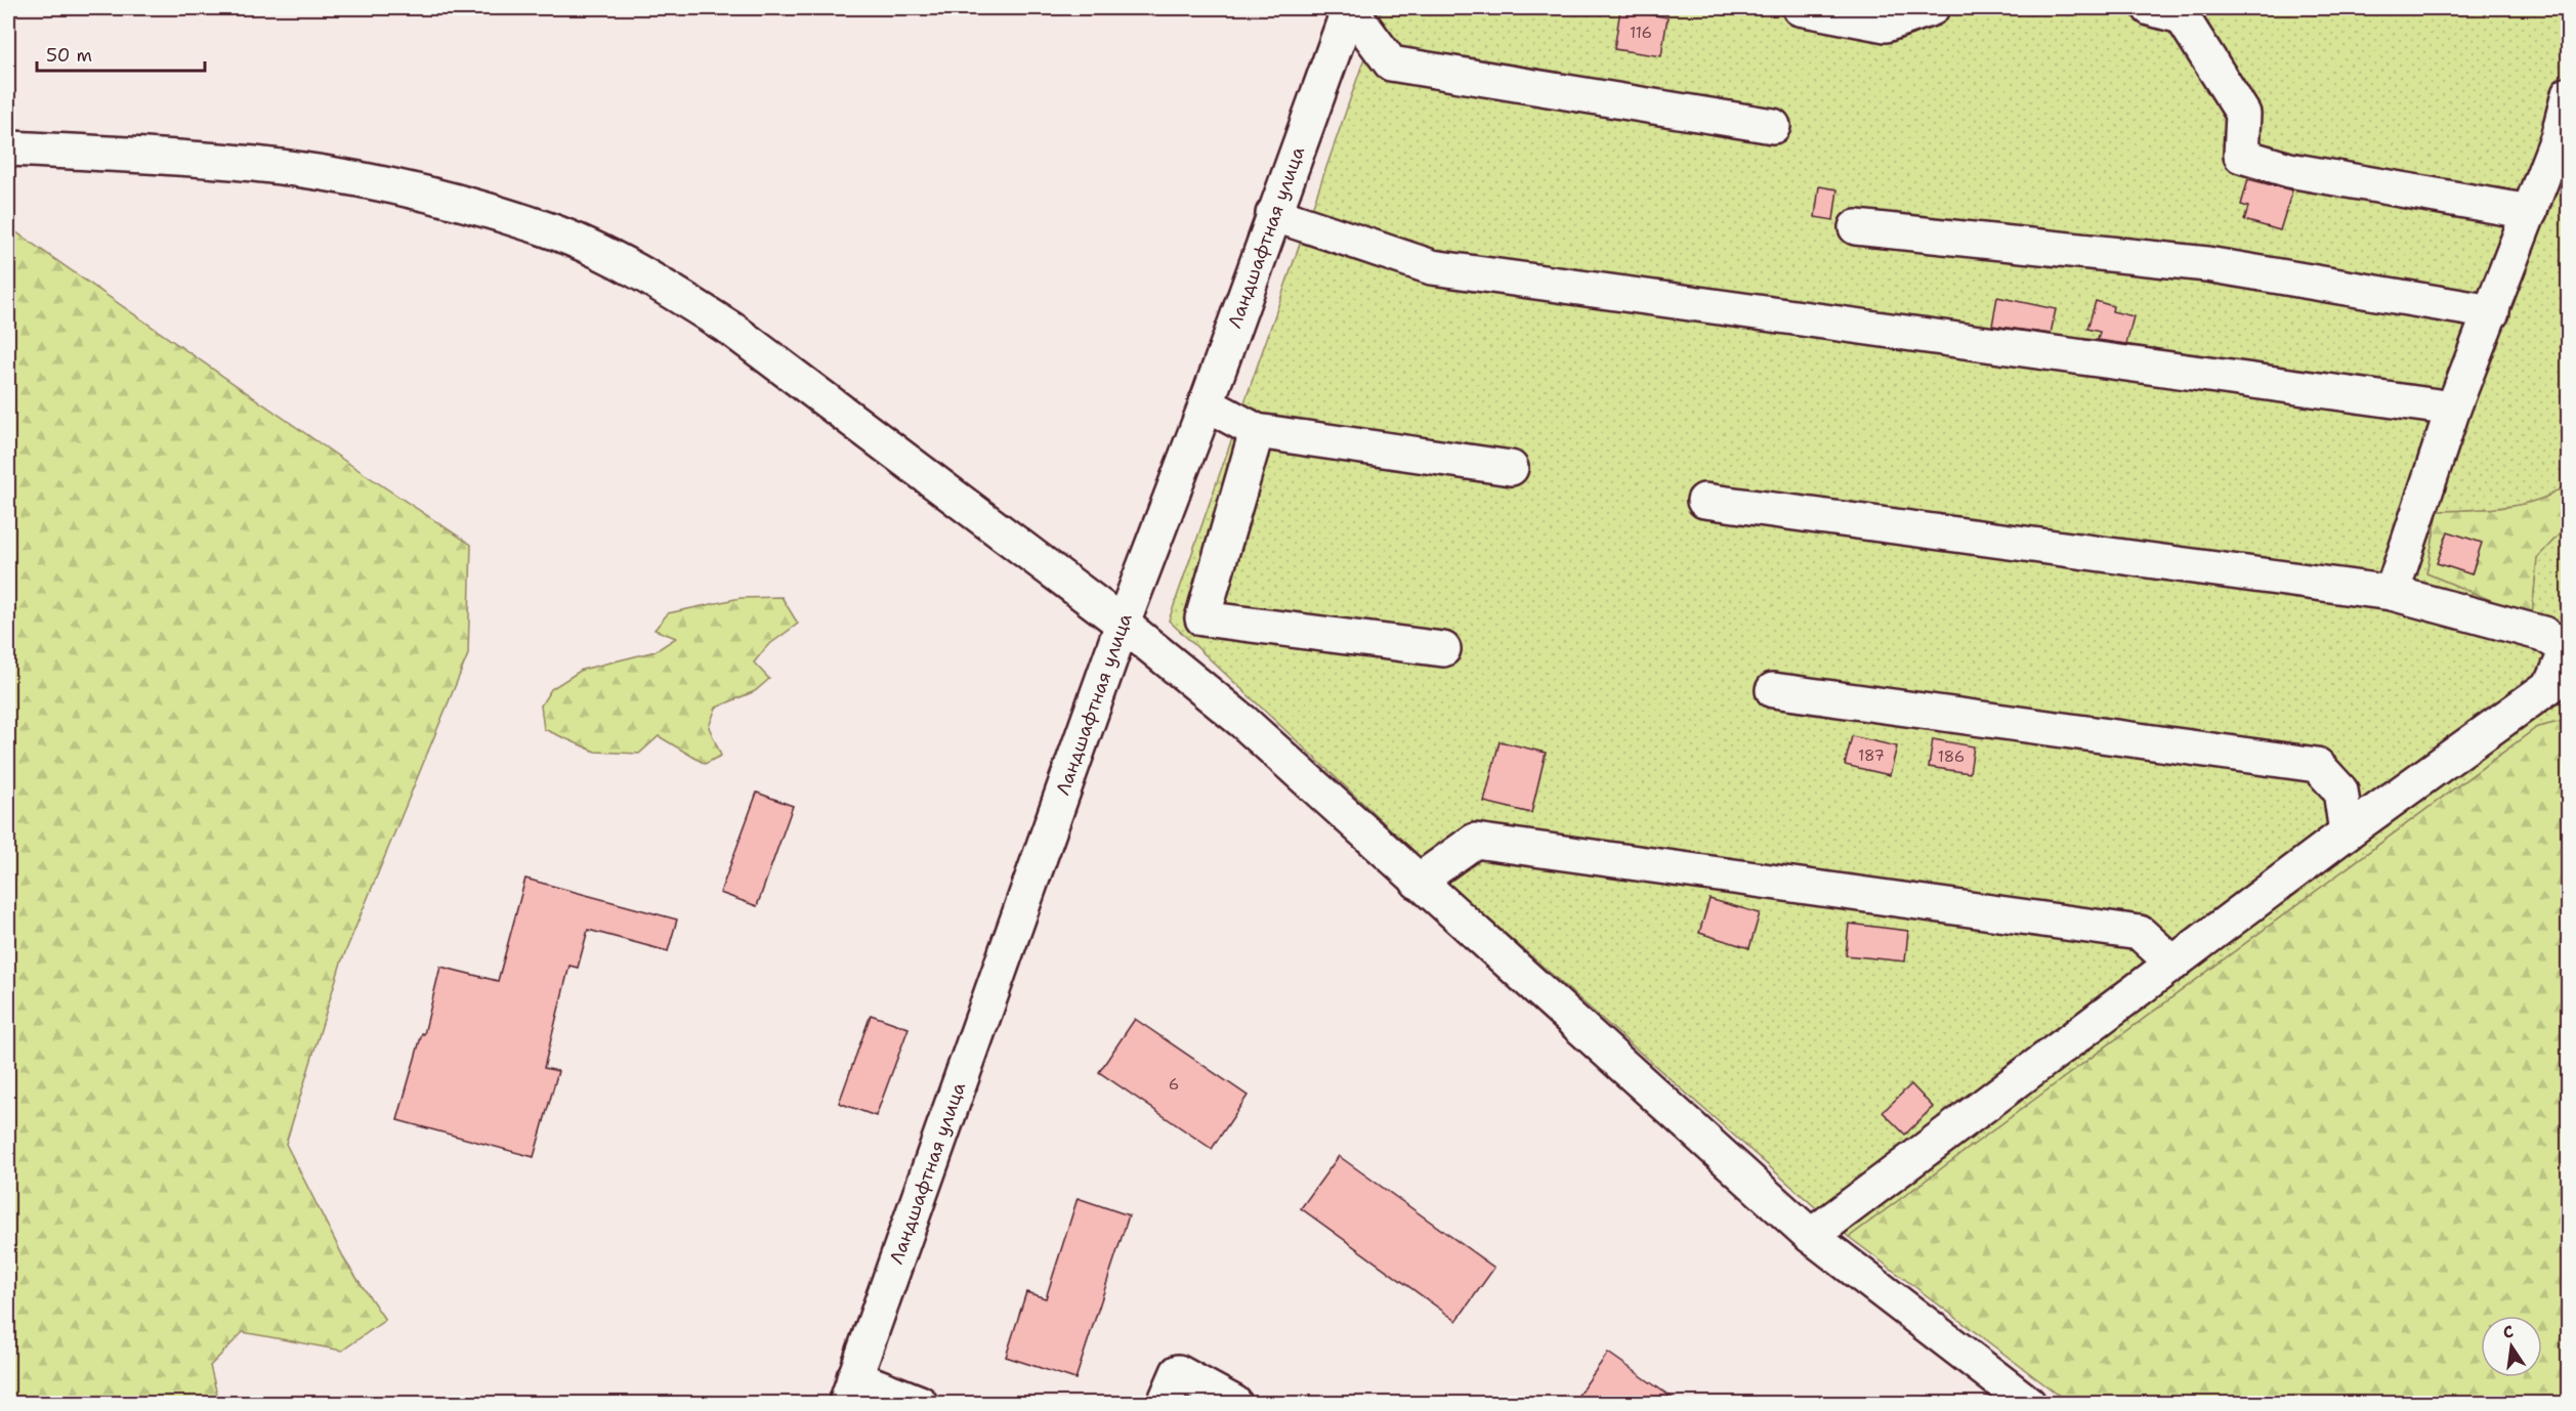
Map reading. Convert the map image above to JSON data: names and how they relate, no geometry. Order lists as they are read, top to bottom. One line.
{"streets":{"street":["Ландшафтная улица"]},"house_numbers":["116","187","186","6"],"scale_bar":"50 m","north":"top"}
